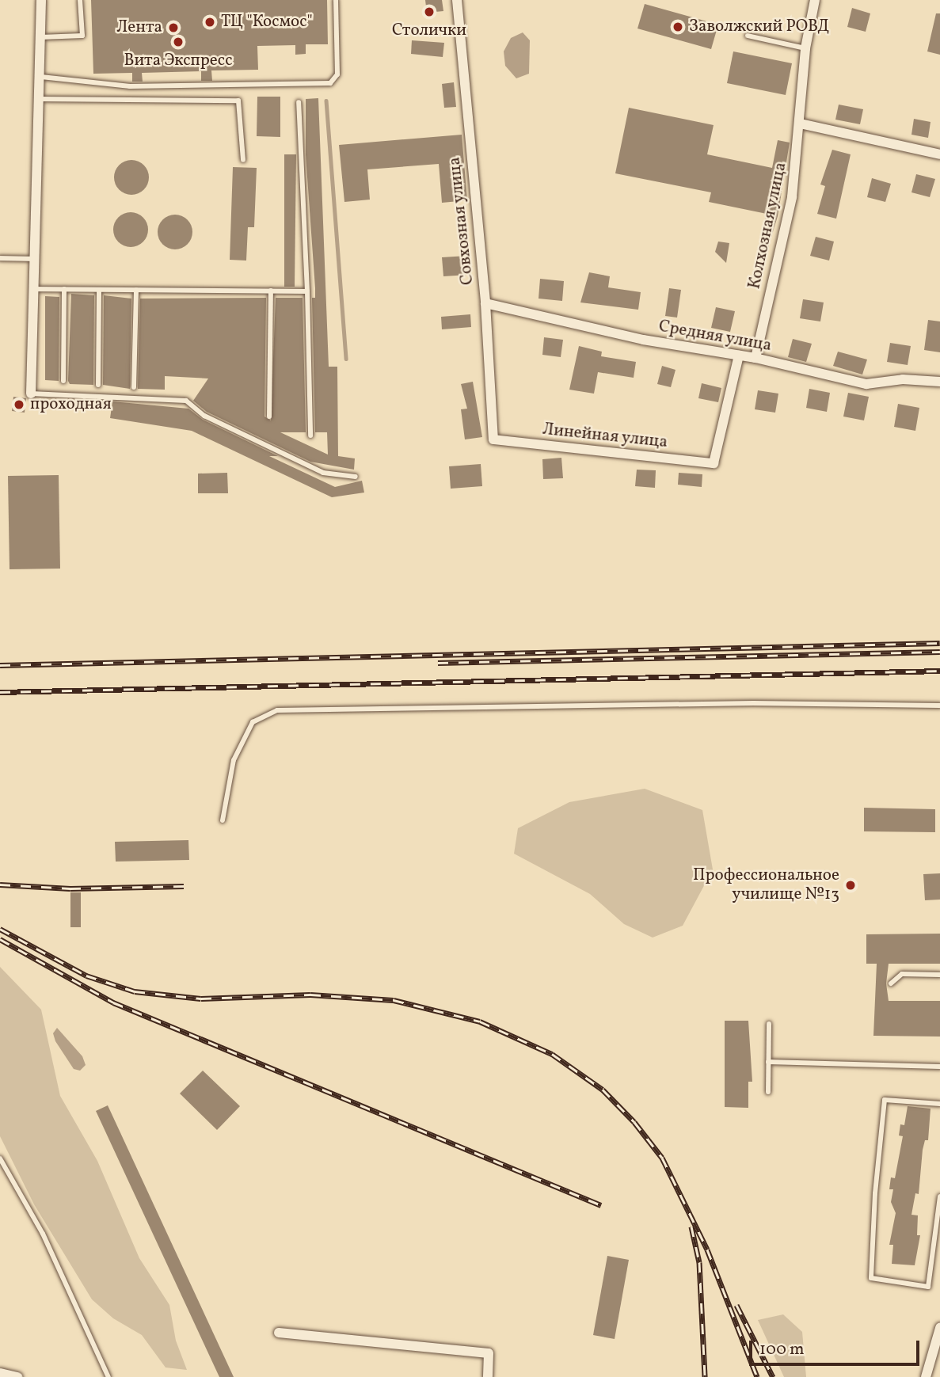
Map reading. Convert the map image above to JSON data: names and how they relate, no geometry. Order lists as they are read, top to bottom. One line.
{"streets":{"street":["Совхозная улица","Колхозная улица","Средняя улица","Линейная улица"]},"crossings":[["Совхозная улица","Средняя улица"],["Совхозная улица","Линейная улица"],["Колхозная улица","Средняя улица"],["Средняя улица","Линейная улица"]],"places":["Столички","ТЦ \"Космос\"","Заволжский РОВД","Лента","Вита Экспресс","проходная","Профессиональное училище №13"],"scale_bar":"100 m"}
